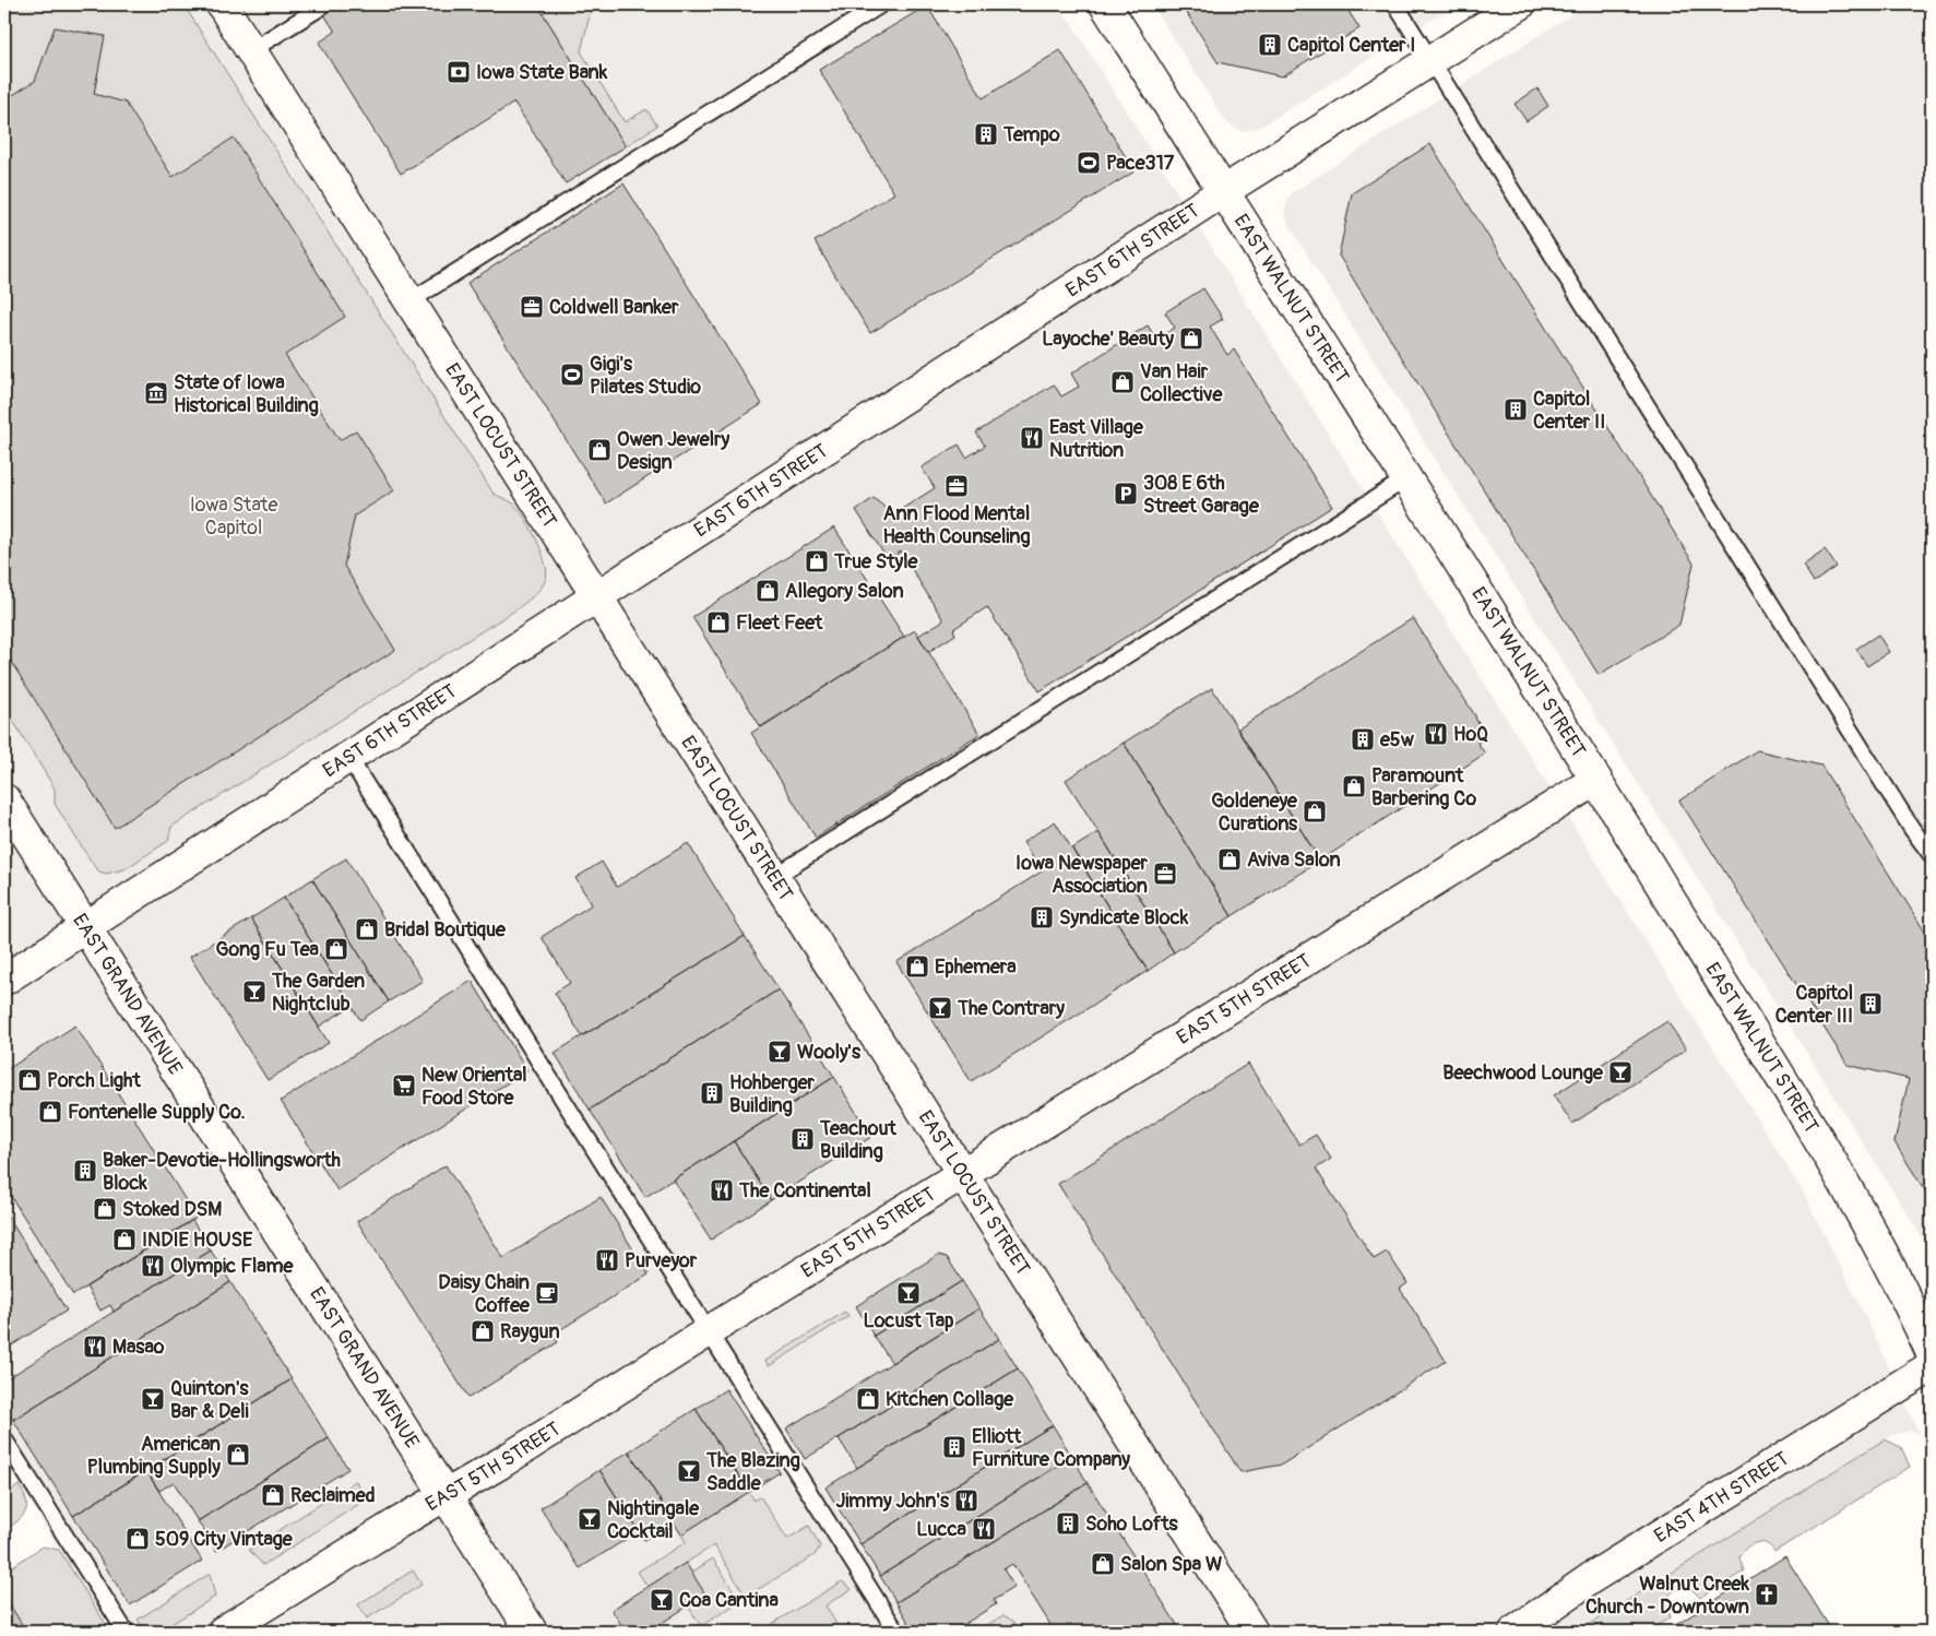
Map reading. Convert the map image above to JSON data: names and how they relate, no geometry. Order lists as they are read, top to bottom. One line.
{"streets":{"main road":["EAST 6TH STREET","EAST WALNUT STREET","EAST LOCUST STREET","EAST GRAND AVENUE","EAST 5TH STREET","EAST 4TH STREET"]},"crossings":[["EAST 6TH STREET","EAST WALNUT STREET"],["EAST 6TH STREET","EAST LOCUST STREET"],["EAST 6TH STREET","EAST GRAND AVENUE"],["EAST WALNUT STREET","EAST 5TH STREET"],["EAST LOCUST STREET","EAST 5TH STREET"],["EAST GRAND AVENUE","EAST 5TH STREET"]],"parks":["Iowa State Capitol"],"places":{"building":["Capitol Center I","Tempo","Capitol Center II","e5w","Syndicate Block","Capitol Center III","Hohberger Building","Teachout Building","Baker-Devotie-Hollingsworth Block","Elliott Furniture Company","Soho Lofts"],"bank":["Iowa State Bank"],"sports":["Pace317","Gigi's Pilates Studio"],"office":["Coldwell Banker","Ann Flood Mental Health Counseling","Iowa Newspaper Association"],"shop":["Layoche' Beauty","Van Hair Collective","Owen Jewelry Design","True Style","Allegory Salon","Fleet Feet","Paramount Barbering Co","Goldeneye Curations","Aviva Salon","Bridal Boutique","Gong Fu Tea","Ephemera","Porch Light","Fontenelle Supply Co.","Stoked DSM","INDIE HOUSE","Raygun","Kitchen Collage","American Plumbing Supply","Reclaimed","509 City Vintage","Salon Spa W"],"museum":["State of Iowa Historical Building"],"restaurant":["East Village Nutrition","HoQ","The Continental","Purveyor","Olympic Flame","Masao","Jimmy John's","Lucca"],"parking":["308 E 6th Street Garage"],"bar":["The Garden Nightclub","The Contrary","Wooly's","Beechwood Lounge","Locust Tap","Quinton's Bar & Deli","The Blazing Saddle","Nightingale Cocktail","Coa Cantina"],"supermarket":["New Oriental Food Store"],"cafe":["Daisy Chain Coffee"],"church":["Walnut Creek Church - Downtown"]}}
